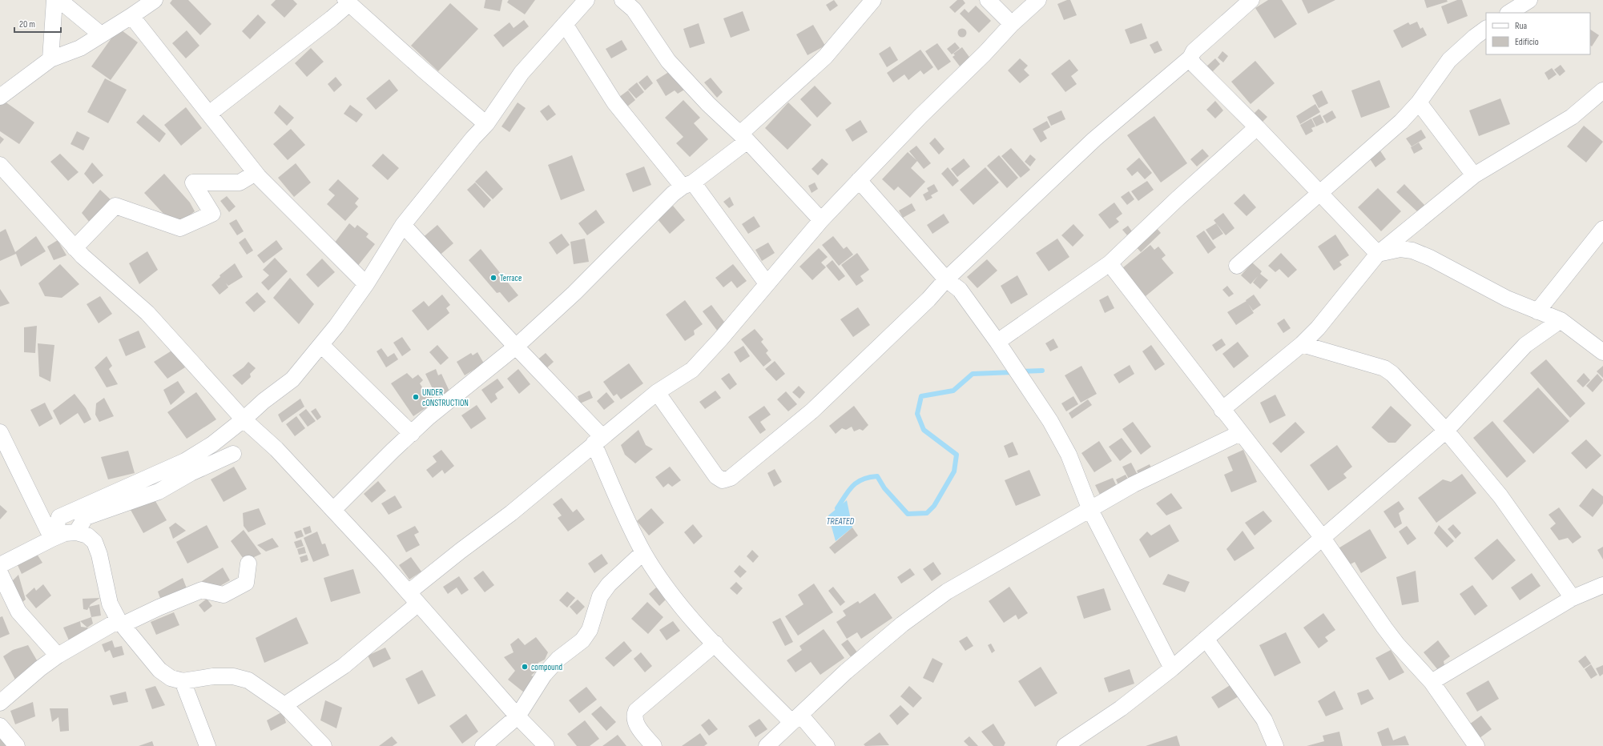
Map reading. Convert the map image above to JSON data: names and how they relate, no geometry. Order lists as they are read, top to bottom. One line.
{"water":["TREATED"],"places":["Terrace","UNDER cONSTRUCTION","compound"],"legend":["Rua","Edifício"],"scale_bar":"20 m"}
